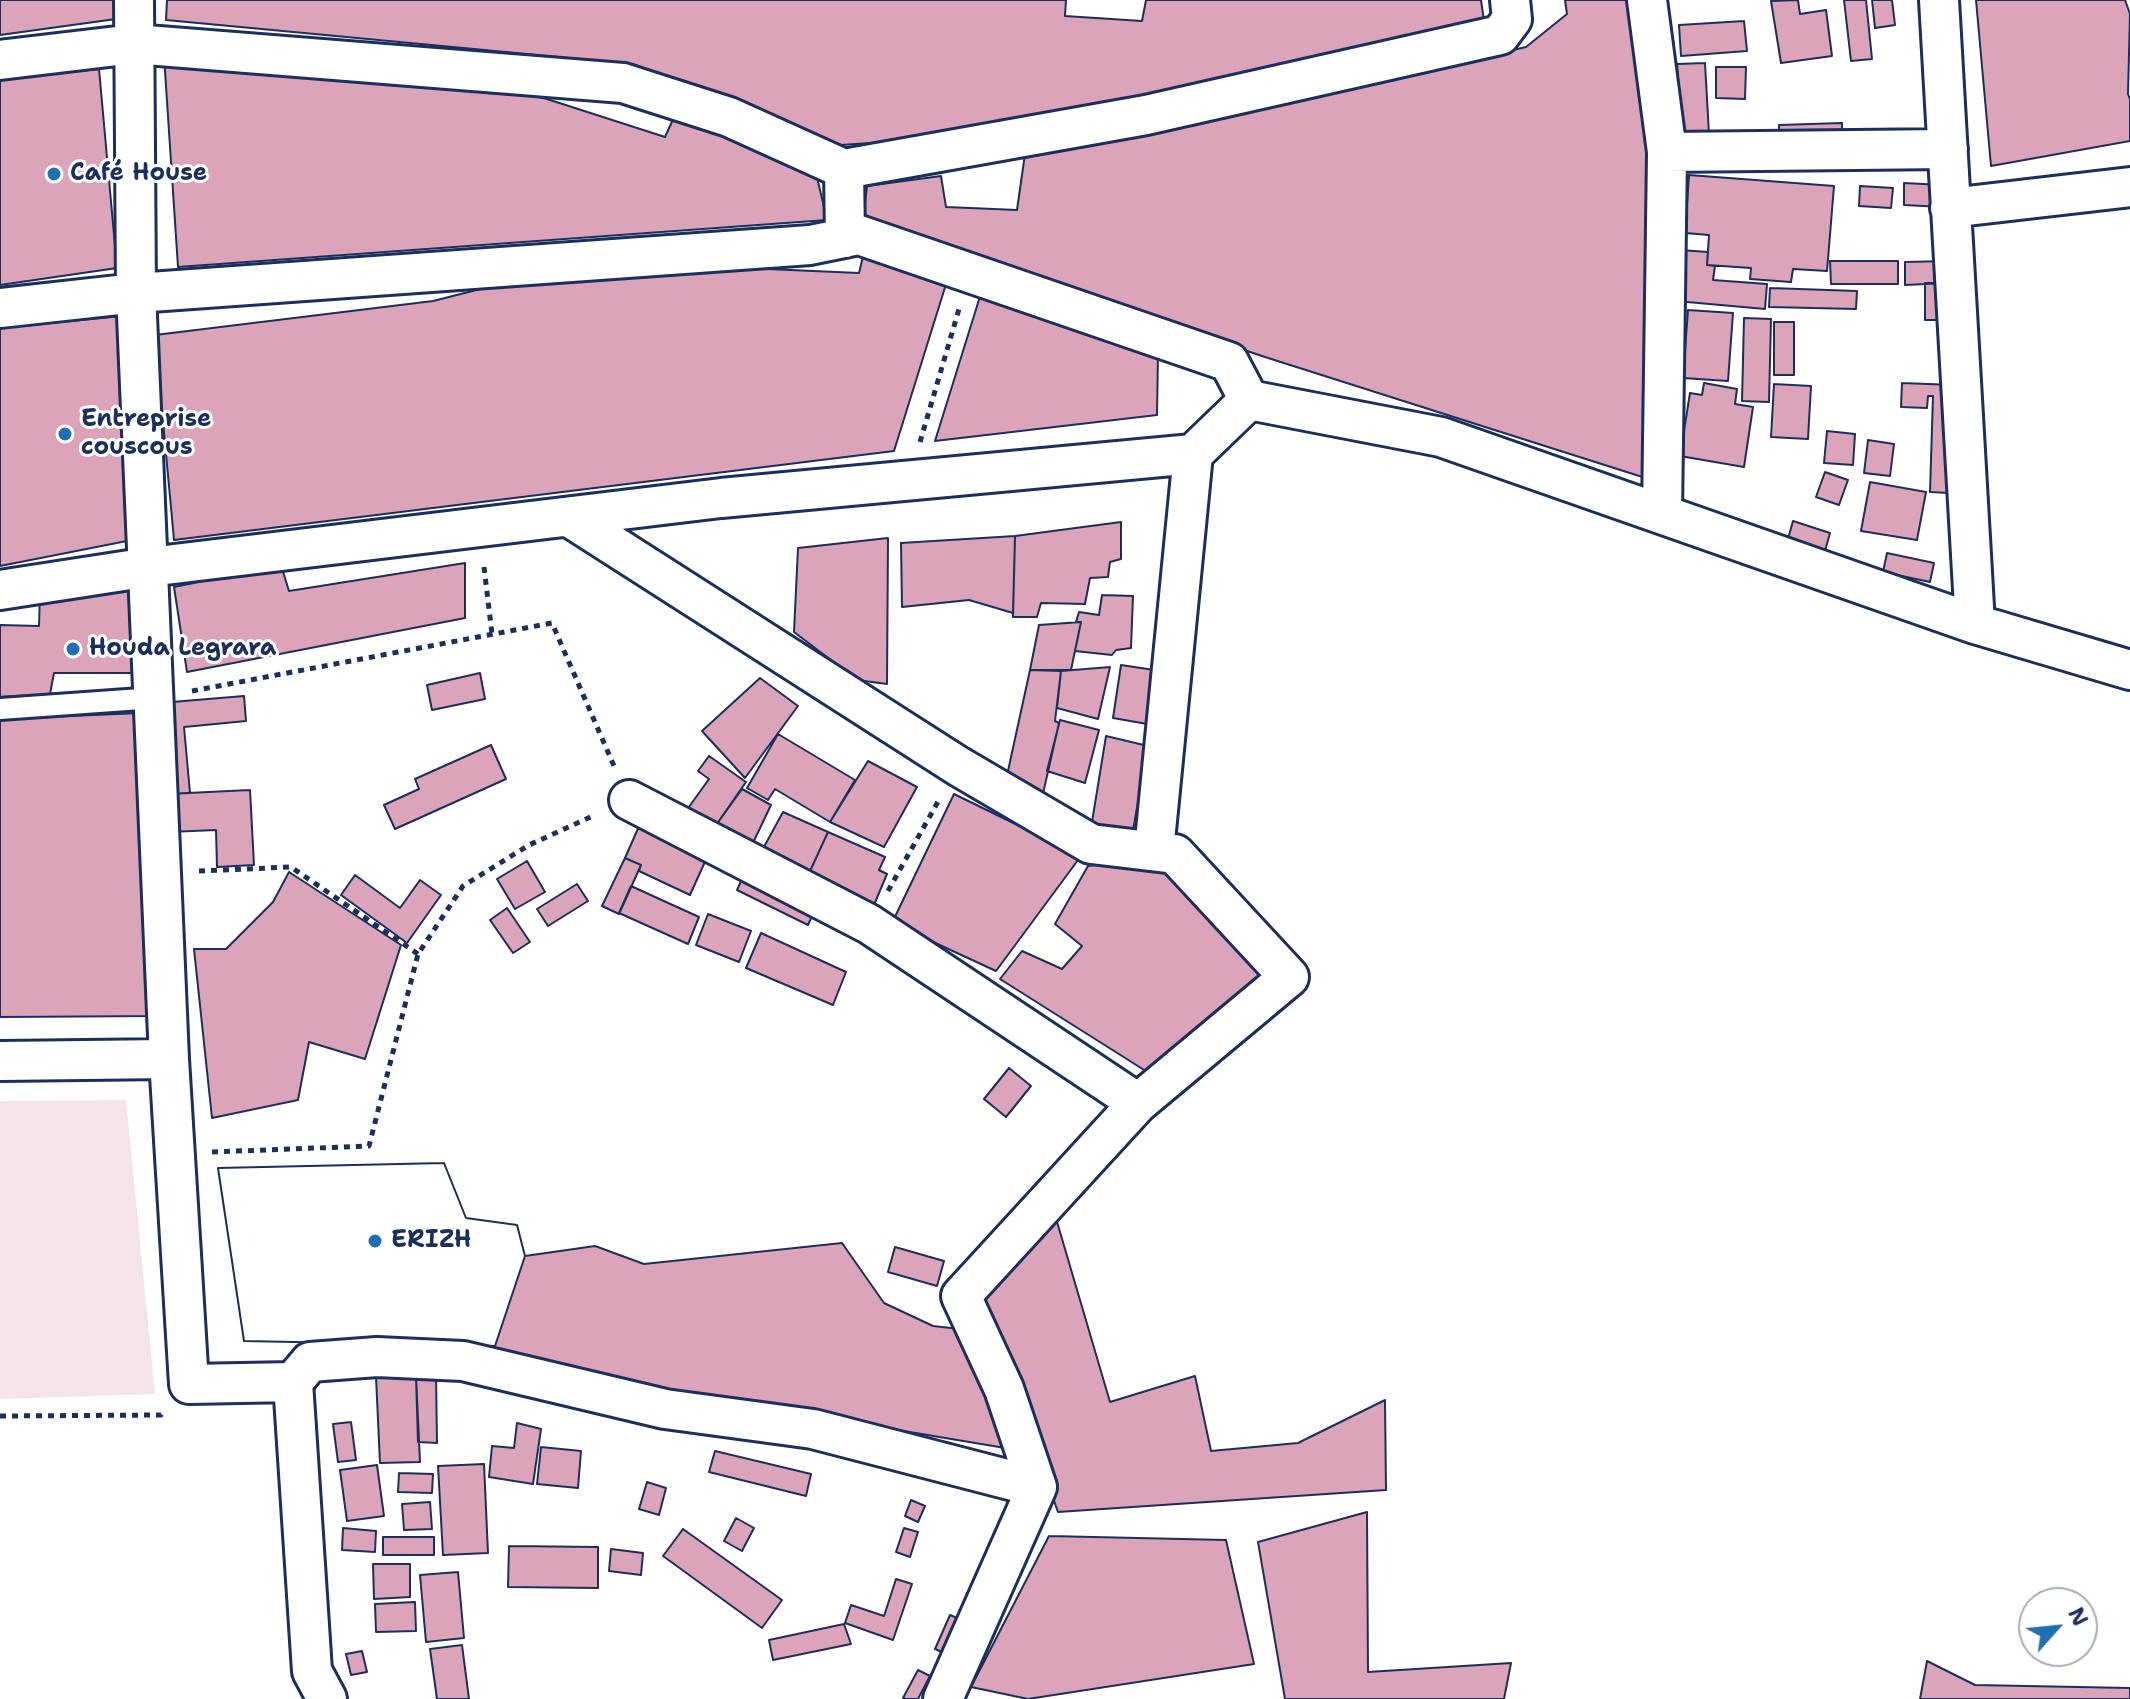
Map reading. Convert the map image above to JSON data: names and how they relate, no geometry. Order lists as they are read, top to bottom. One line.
{"places":["Café House","Entreprise couscous","Houda Legrara","ERIZH"],"north":"top right"}
